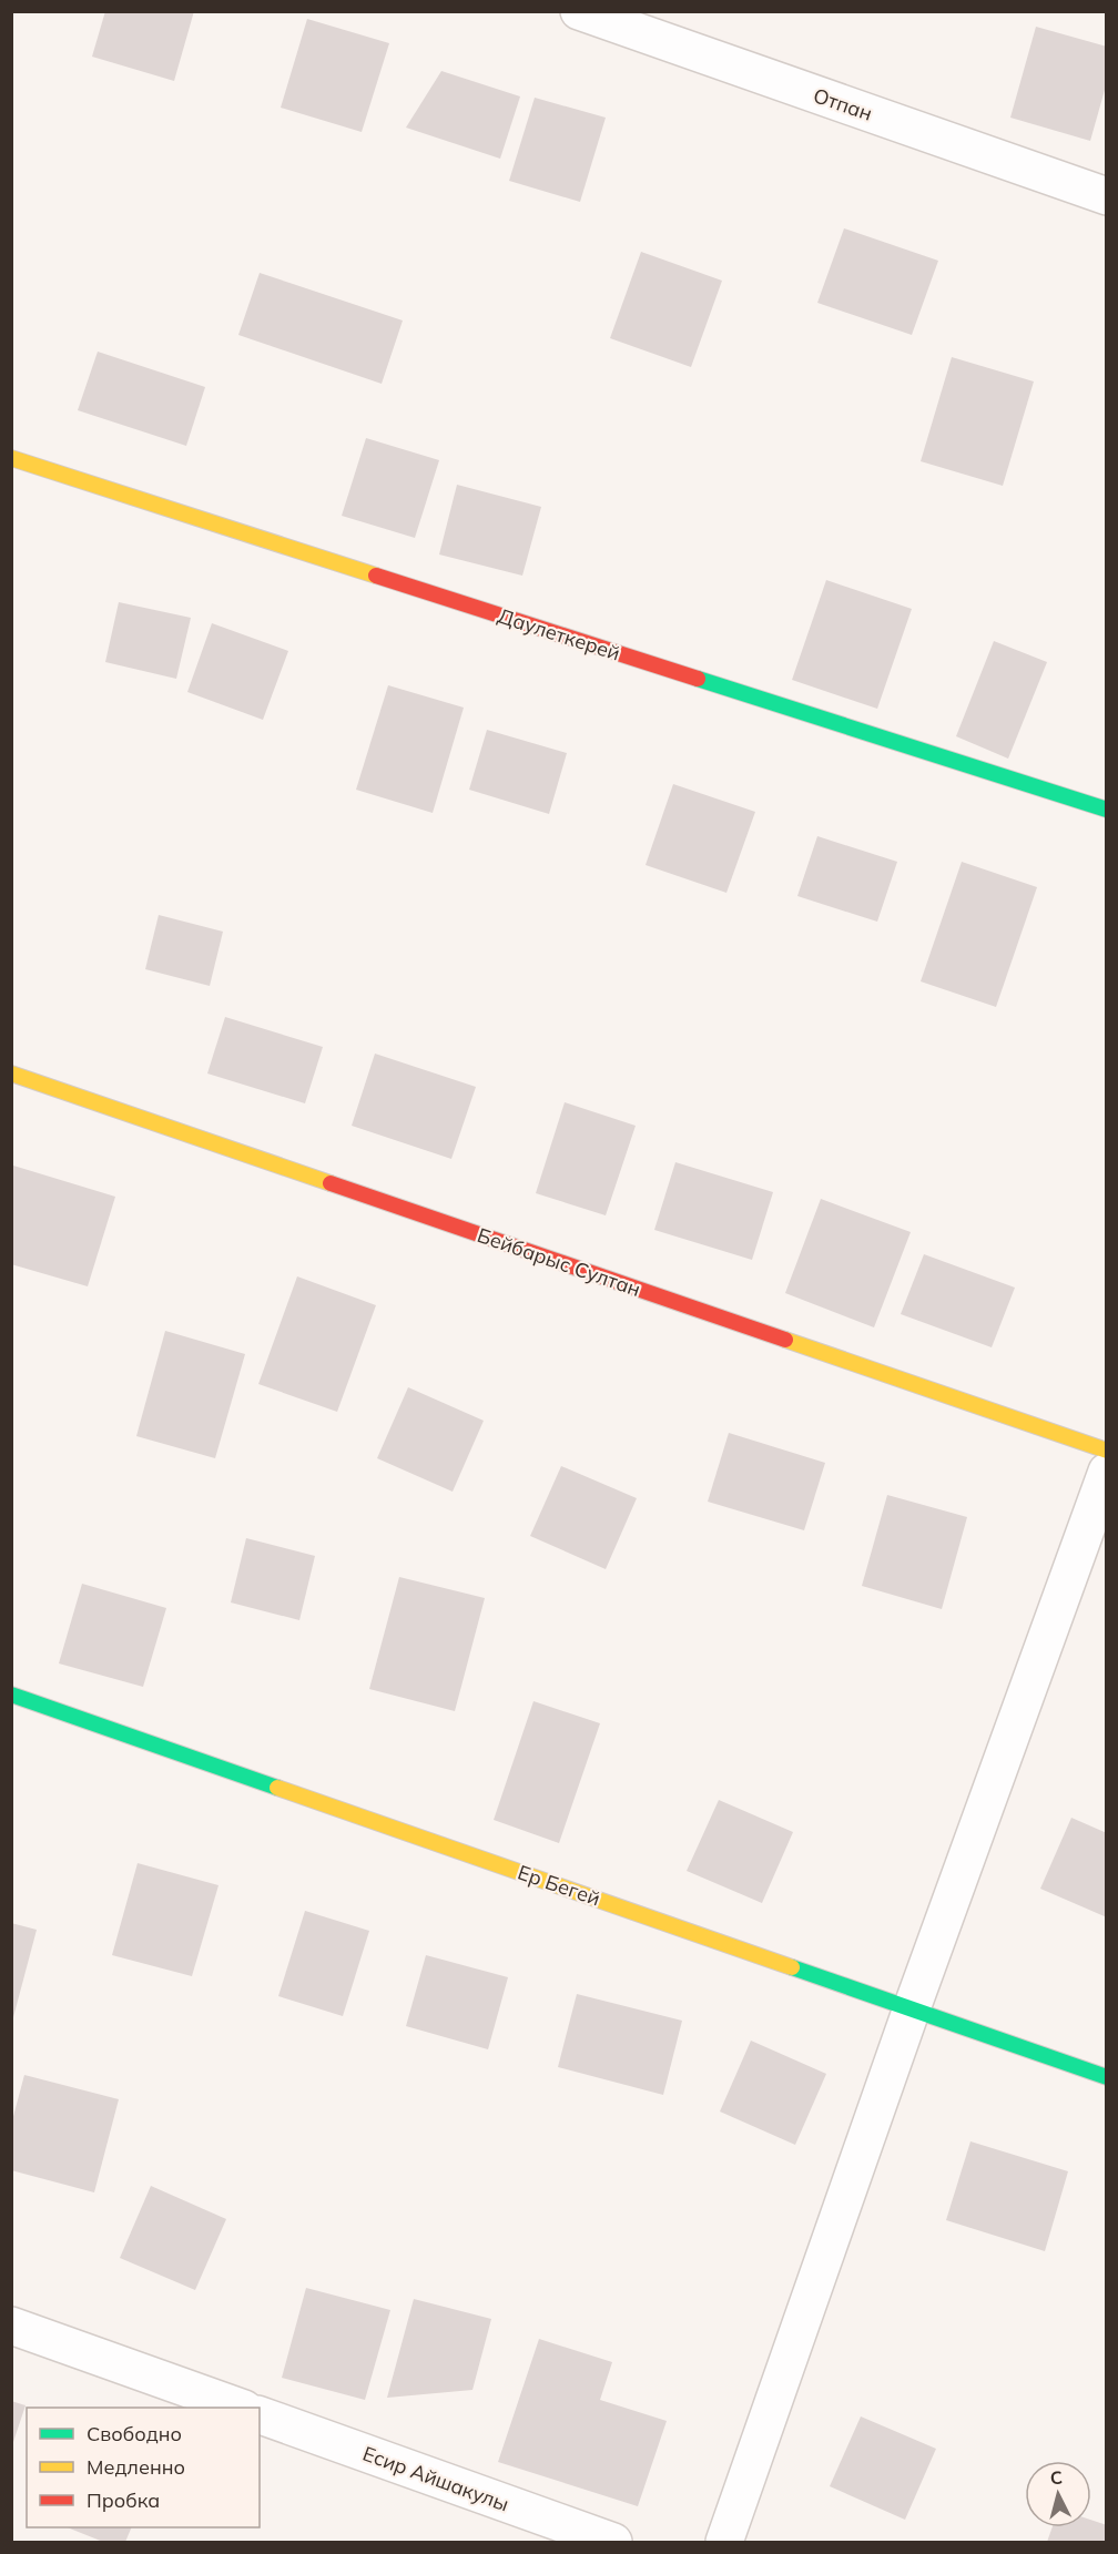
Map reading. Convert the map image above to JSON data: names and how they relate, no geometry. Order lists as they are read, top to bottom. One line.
{"streets":{"street":["Отпан","Даулеткерей","Бейбарыс Султан","Ер Бегей","Есир Айшакулы"]},"legend":["Свободно","Медленно","Пробка"],"north":"top"}
